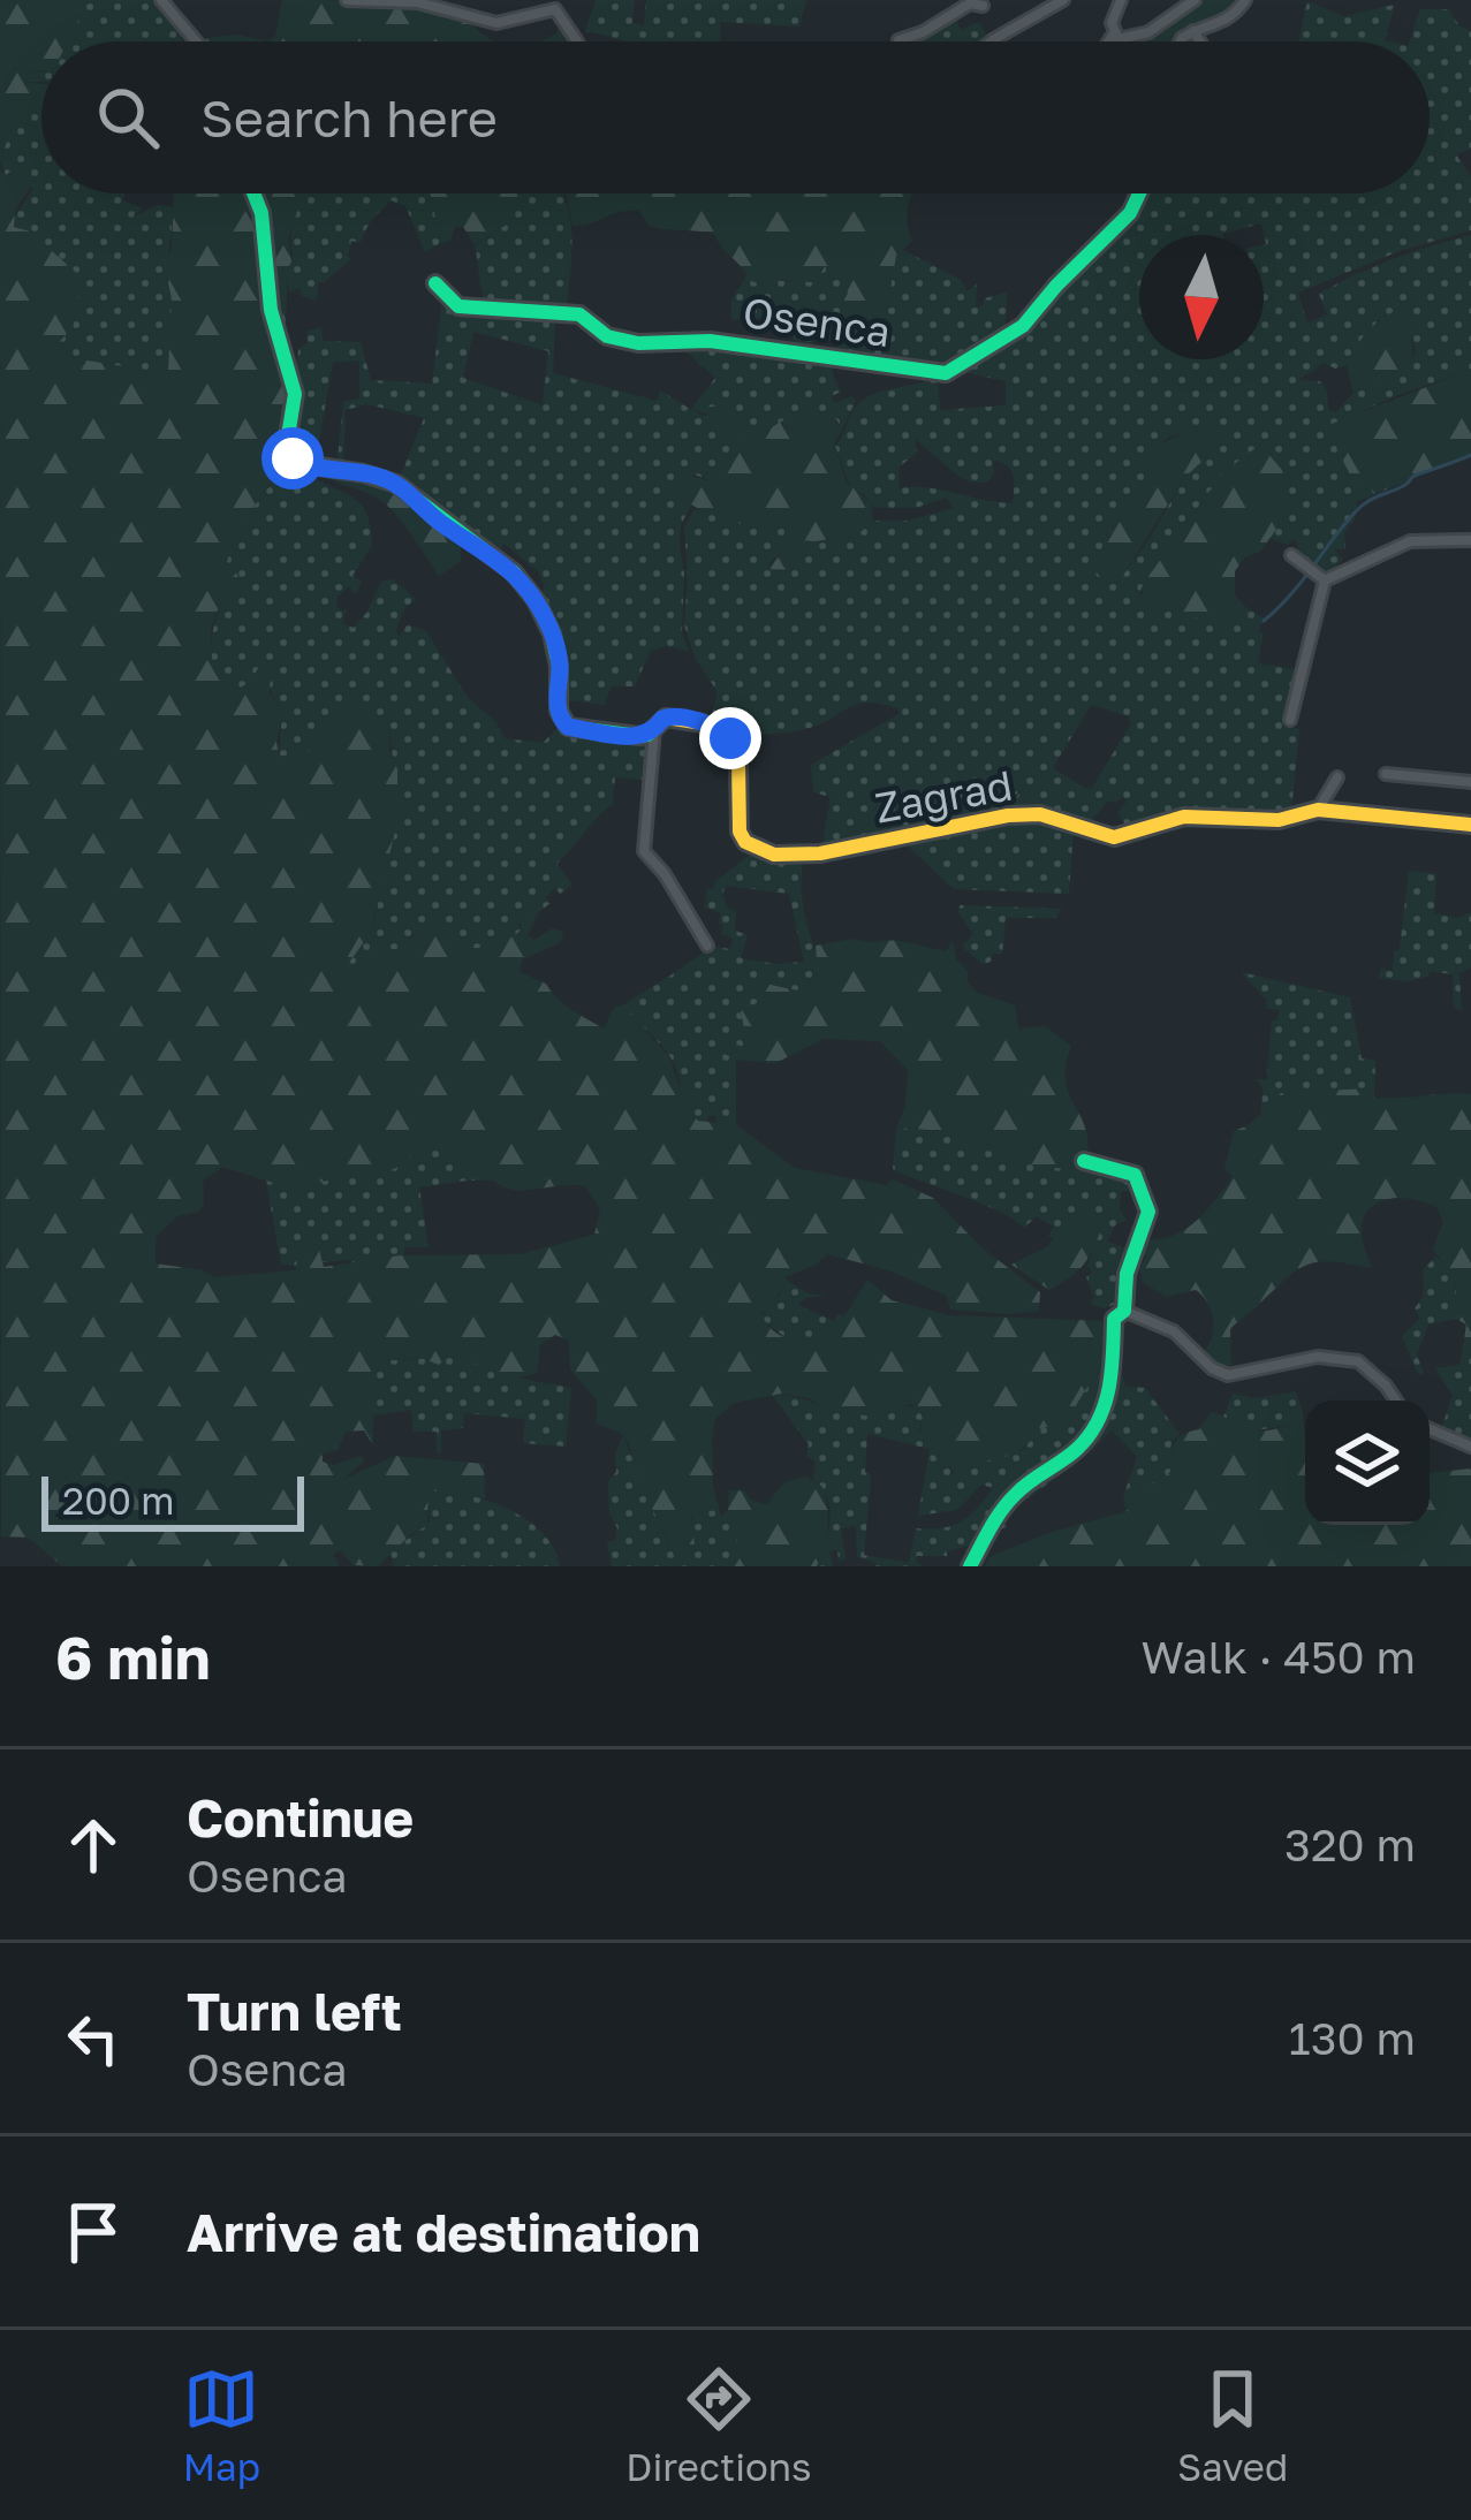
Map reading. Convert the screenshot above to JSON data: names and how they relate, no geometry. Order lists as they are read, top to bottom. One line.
{"streets":{"street":["Osenca","Zagrad"]},"scale_bar":"200 m","north":"bottom","page":{"search":"Search here","scale":"200 m","heading":["6 min","Walk · 450 m"],"list":[["Continue","Osenca","320 m"],["Turn left","Osenca","130 m"],"Arrive at destination"],"nav":["Map","Directions","Saved"]}}
